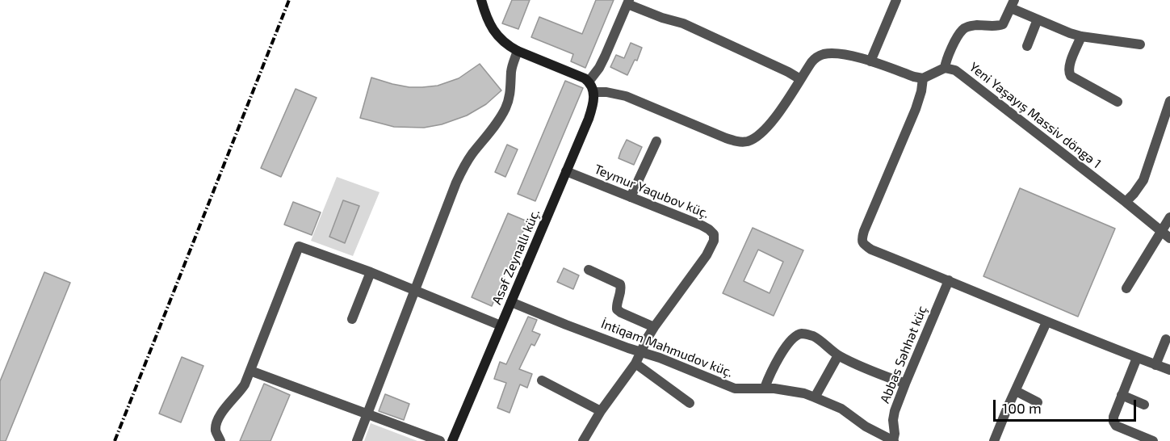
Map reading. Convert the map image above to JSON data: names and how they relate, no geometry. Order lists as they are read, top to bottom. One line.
{"streets":{"main road":["Asəf Zeynallı küç."],"street":["Yeni Yaşayış Massiv döngə 1","Teymur Yaqubov küç.","İntiqam Mahmudov küç.","Abbas Səhhət küç"]},"crossings":[["Teymur Yaqubov küç.","Asəf Zeynallı küç."],["Teymur Yaqubov küç.","İntiqam Mahmudov küç."],["Asəf Zeynallı küç.","İntiqam Mahmudov küç."],["İntiqam Mahmudov küç.","Abbas Səhhət küç"]],"scale_bar":"100 m"}
